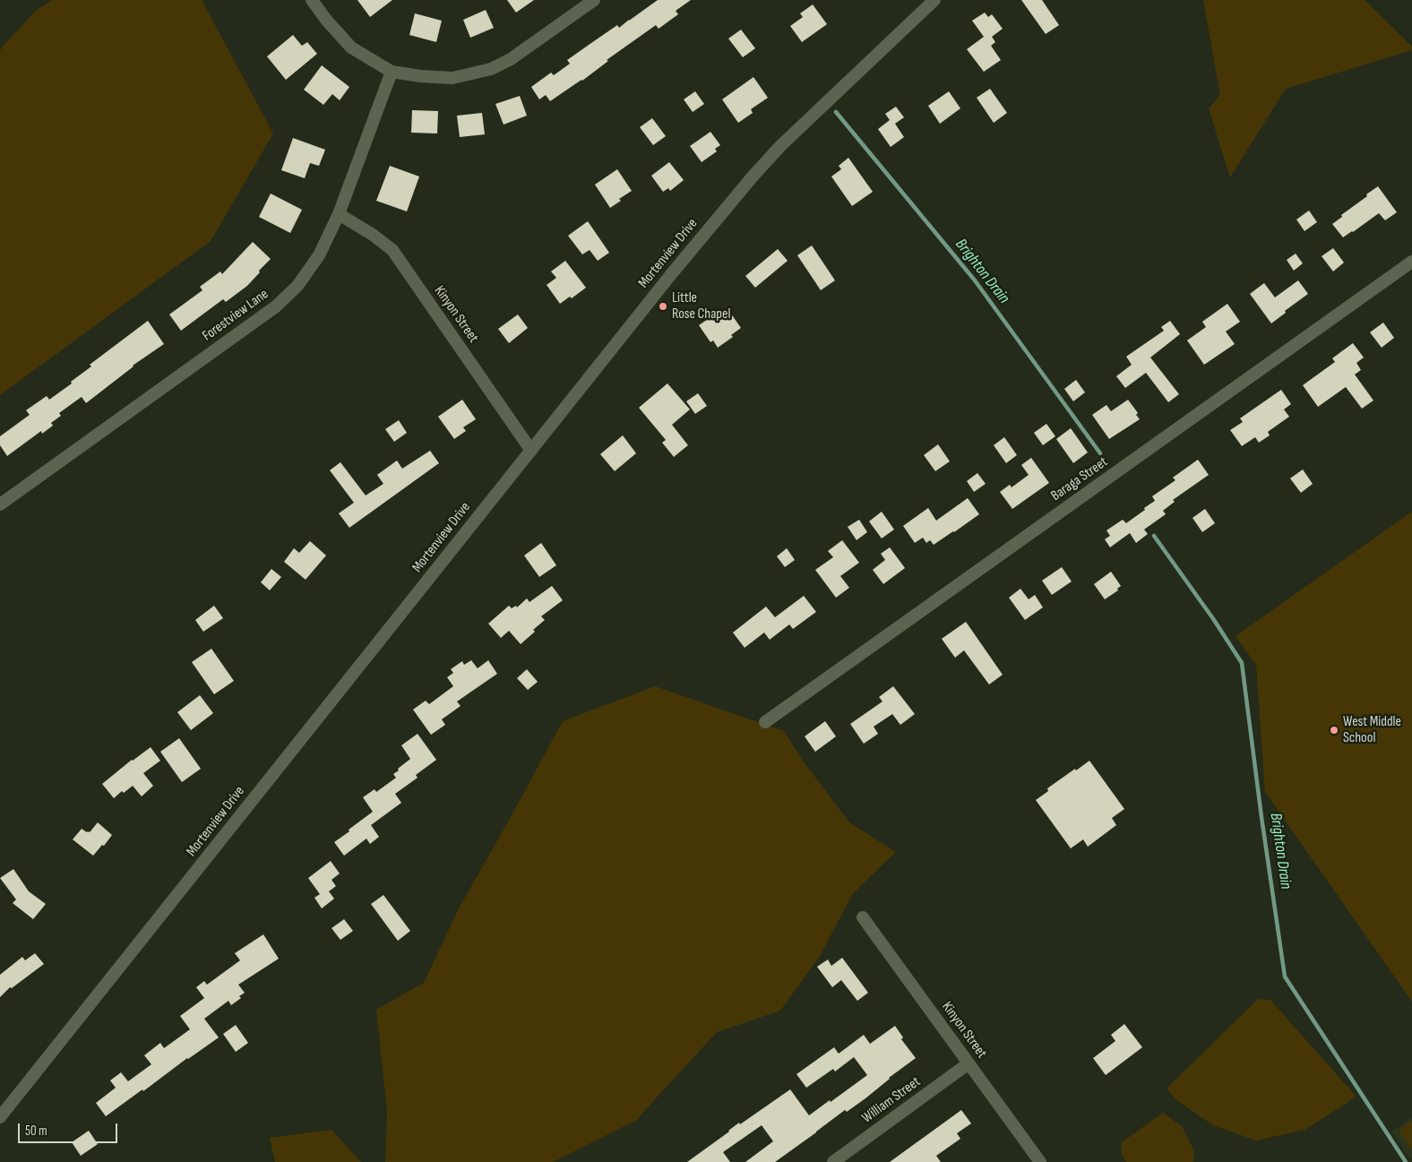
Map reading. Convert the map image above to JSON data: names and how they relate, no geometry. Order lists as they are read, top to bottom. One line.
{"streets":{"street":["Mortenview Drive","Kinyon Street","Forestview Lane","Baraga Street","William Street"]},"crossings":[["Mortenview Drive","Kinyon Street"],["Kinyon Street","Forestview Lane"],["Kinyon Street","William Street"]],"water":["Brighton Drain"],"places":["Little Rose Chapel","West Middle School"],"scale_bar":"50 m"}
